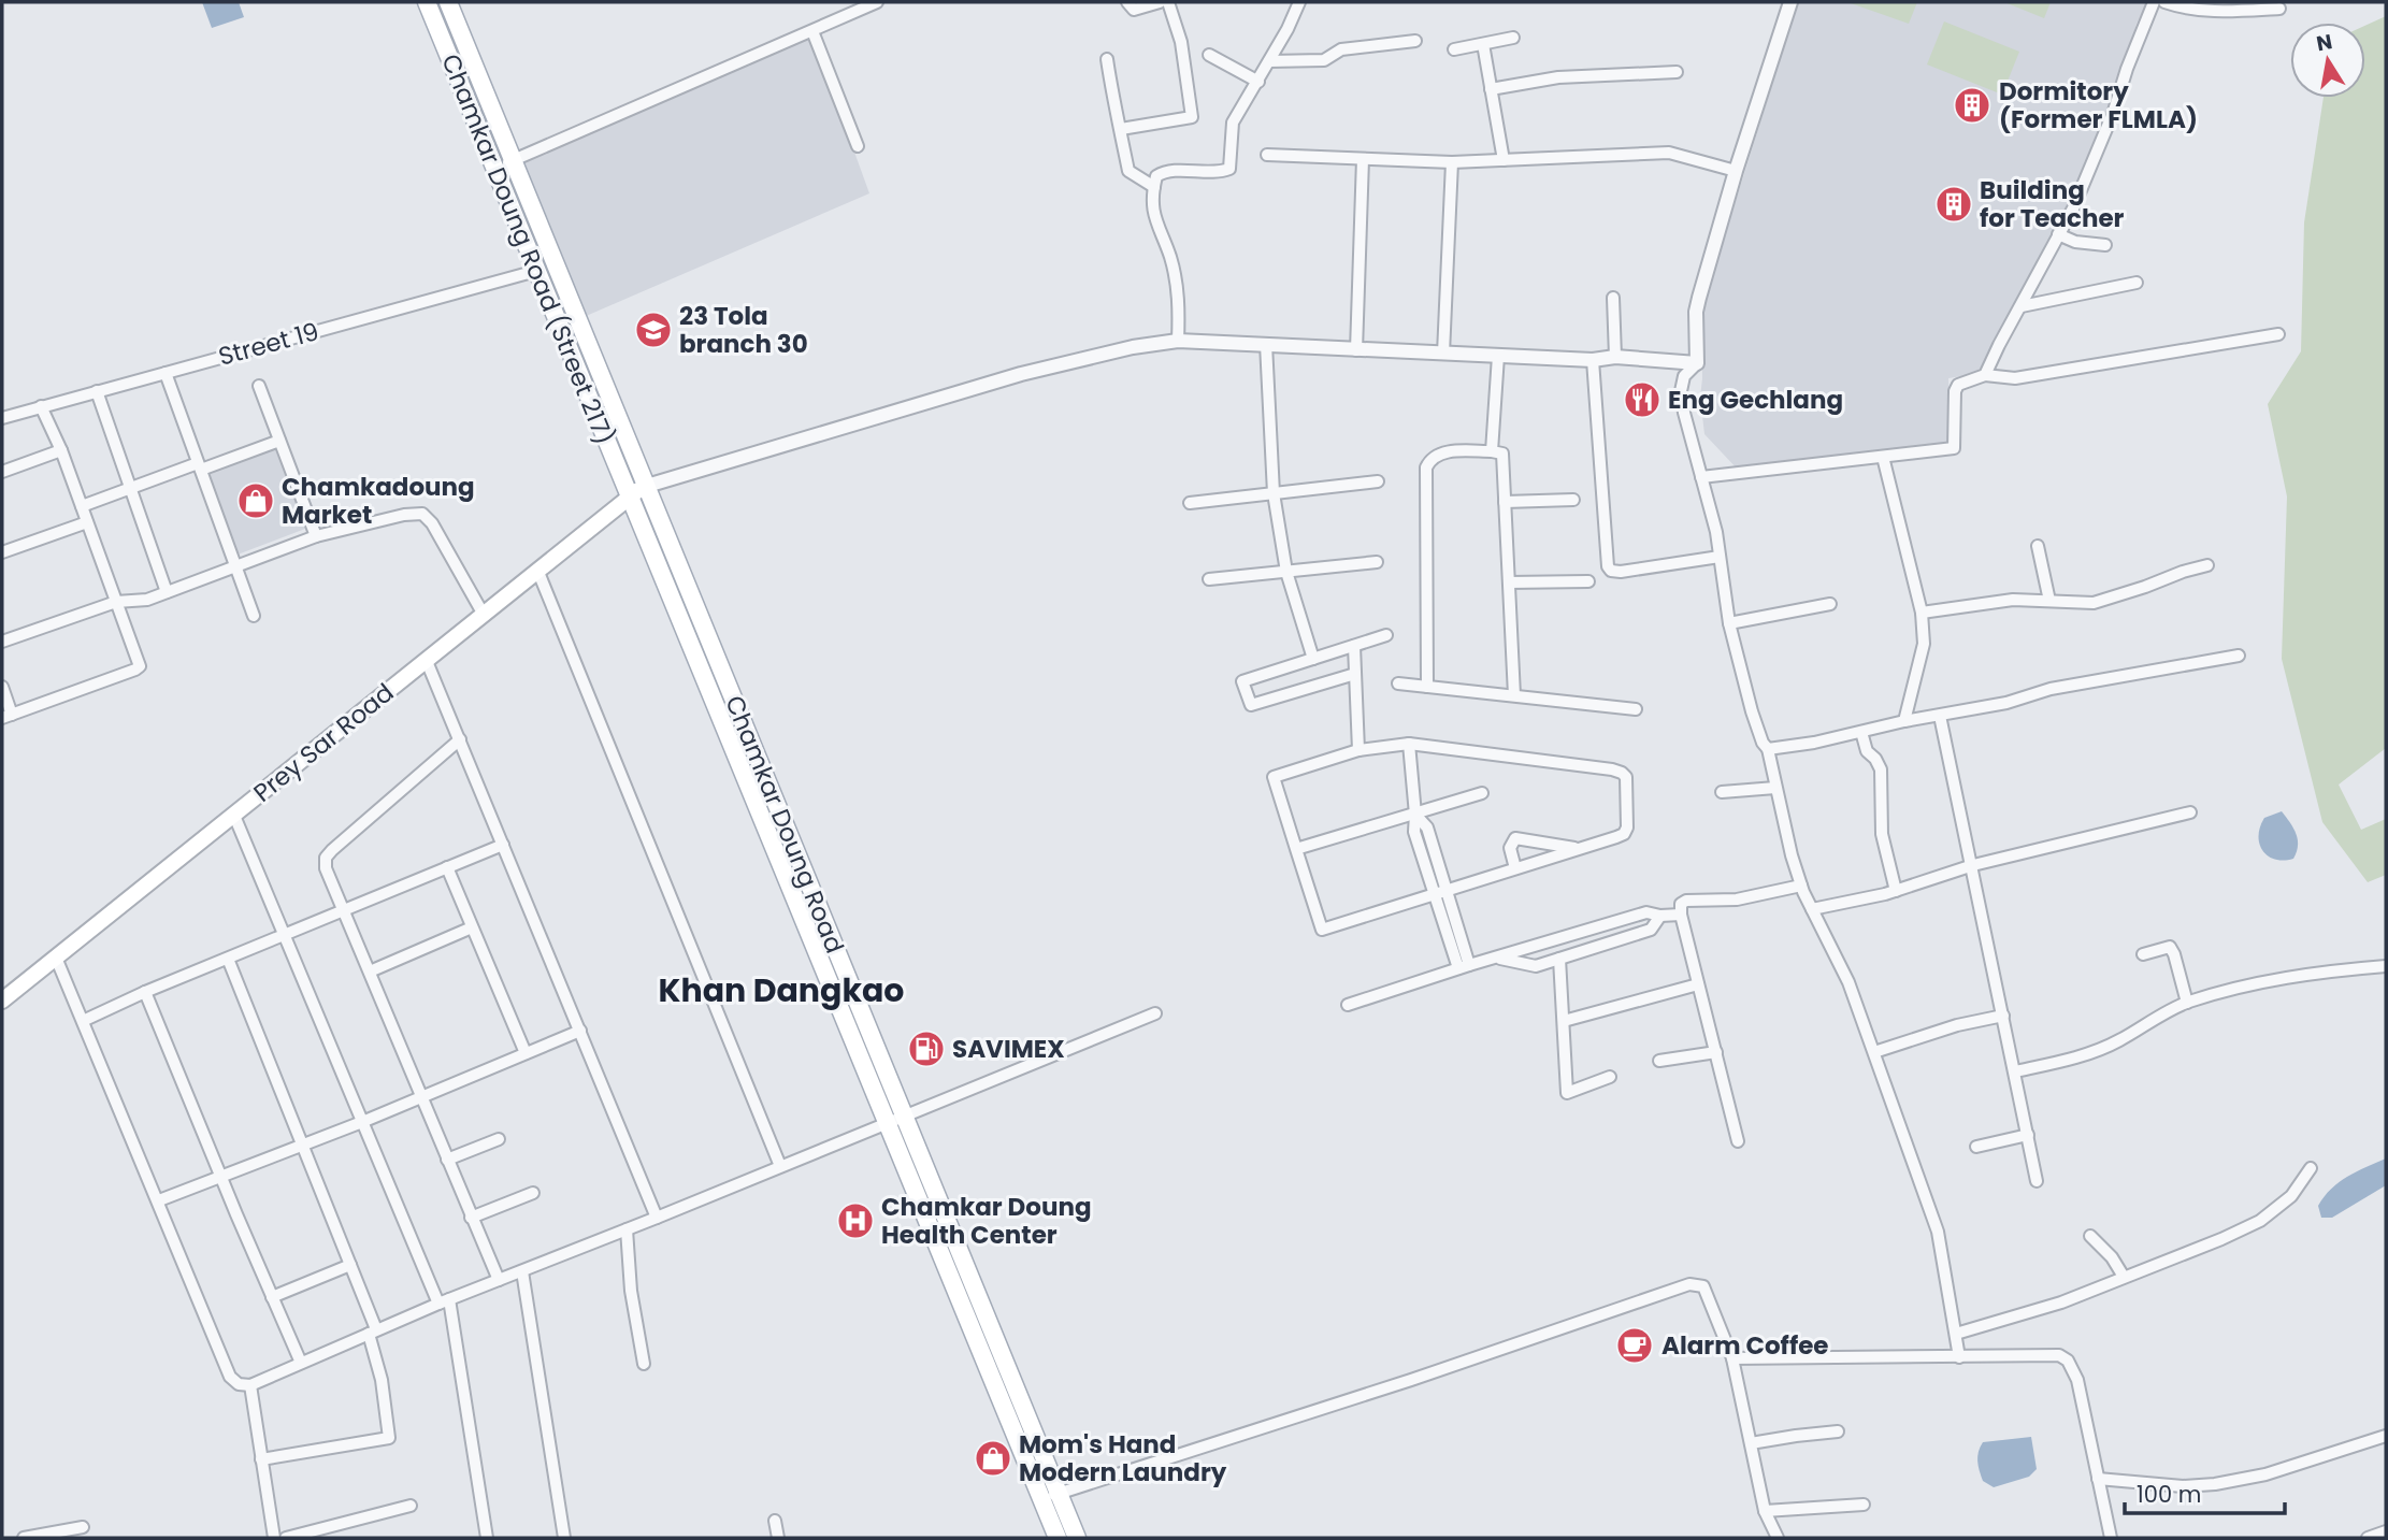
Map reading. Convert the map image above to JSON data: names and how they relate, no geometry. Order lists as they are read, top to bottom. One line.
{"streets":{"main road":["Chamkar Doung Road (Street 217)","Prey Sar Road","Chamkar Doung Road"],"street":["Street 19"]},"crossings":[["Chamkar Doung Road (Street 217)","Street 19"],["Chamkar Doung Road (Street 217)","Prey Sar Road"],["Chamkar Doung Road (Street 217)","Chamkar Doung Road"],["Prey Sar Road","Chamkar Doung Road"]],"districts":["Khan Dangkao"],"places":{"building":["Dormitory (Former FLMLA)","Building for Teacher"],"school or university":["23 Tola branch 30"],"restaurant":["Eng Gechlang"],"shop":["Chamkadoung Market","Mom's Hand Modern Laundry"],"fuel station":["SAVIMEX"],"hospital":["Chamkar Doung Health Center"],"cafe":["Alarm Coffee"]},"scale_bar":"100 m","north":"top"}
